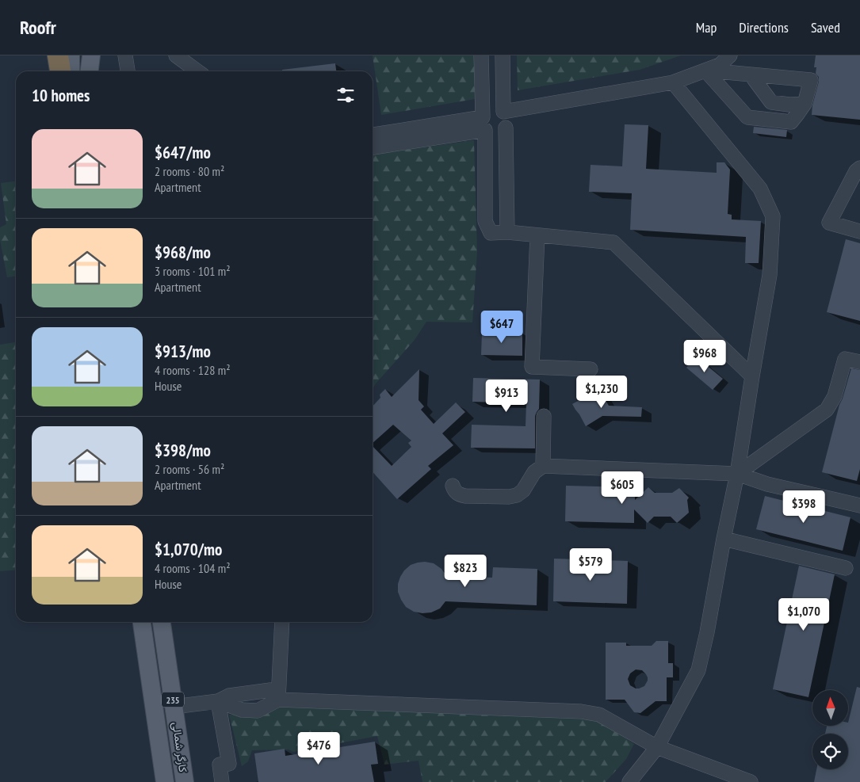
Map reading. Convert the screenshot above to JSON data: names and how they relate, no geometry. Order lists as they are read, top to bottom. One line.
{"streets":{"main road":["235","کارگر شمالی"]},"north":"top","page":{"header":"Roofr","nav":["Map","Directions","Saved"],"heading":"10 homes","list":[{"name":"$647/mo","note":"2 rooms · 80 m² · Apartment"},{"name":"$968/mo","note":"3 rooms · 101 m² · Apartment"},{"name":"$913/mo","note":"4 rooms · 128 m² · House"},{"name":"$398/mo","note":"2 rooms · 56 m² · Apartment"},{"name":"$1,070/mo","note":"4 rooms · 104 m² · House"}],"price":["$647","$968","$1,230","$913","$605","$398","$579","$823","$1,070","$476"]}}
